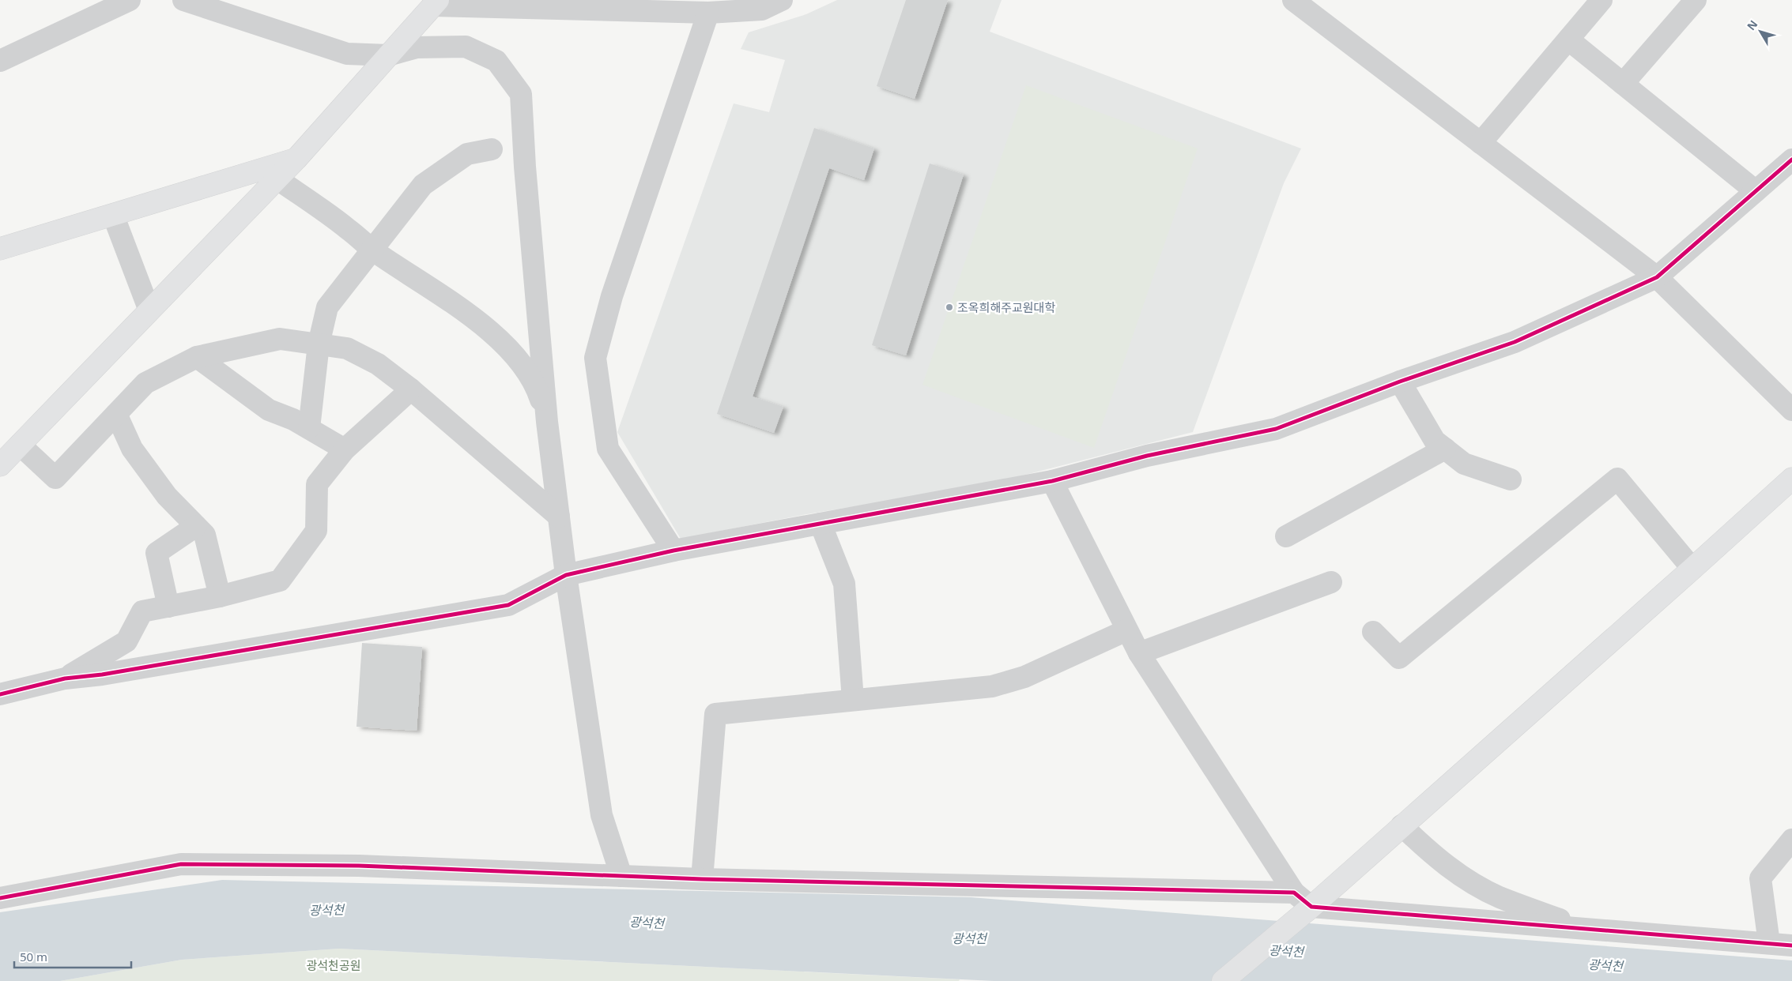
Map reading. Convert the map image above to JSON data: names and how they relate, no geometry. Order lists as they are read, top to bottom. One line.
{"water":["광석천"],"parks":["광석천공원"],"places":["조옥희해주교원대학"],"scale_bar":"50 m","north":"top left"}
